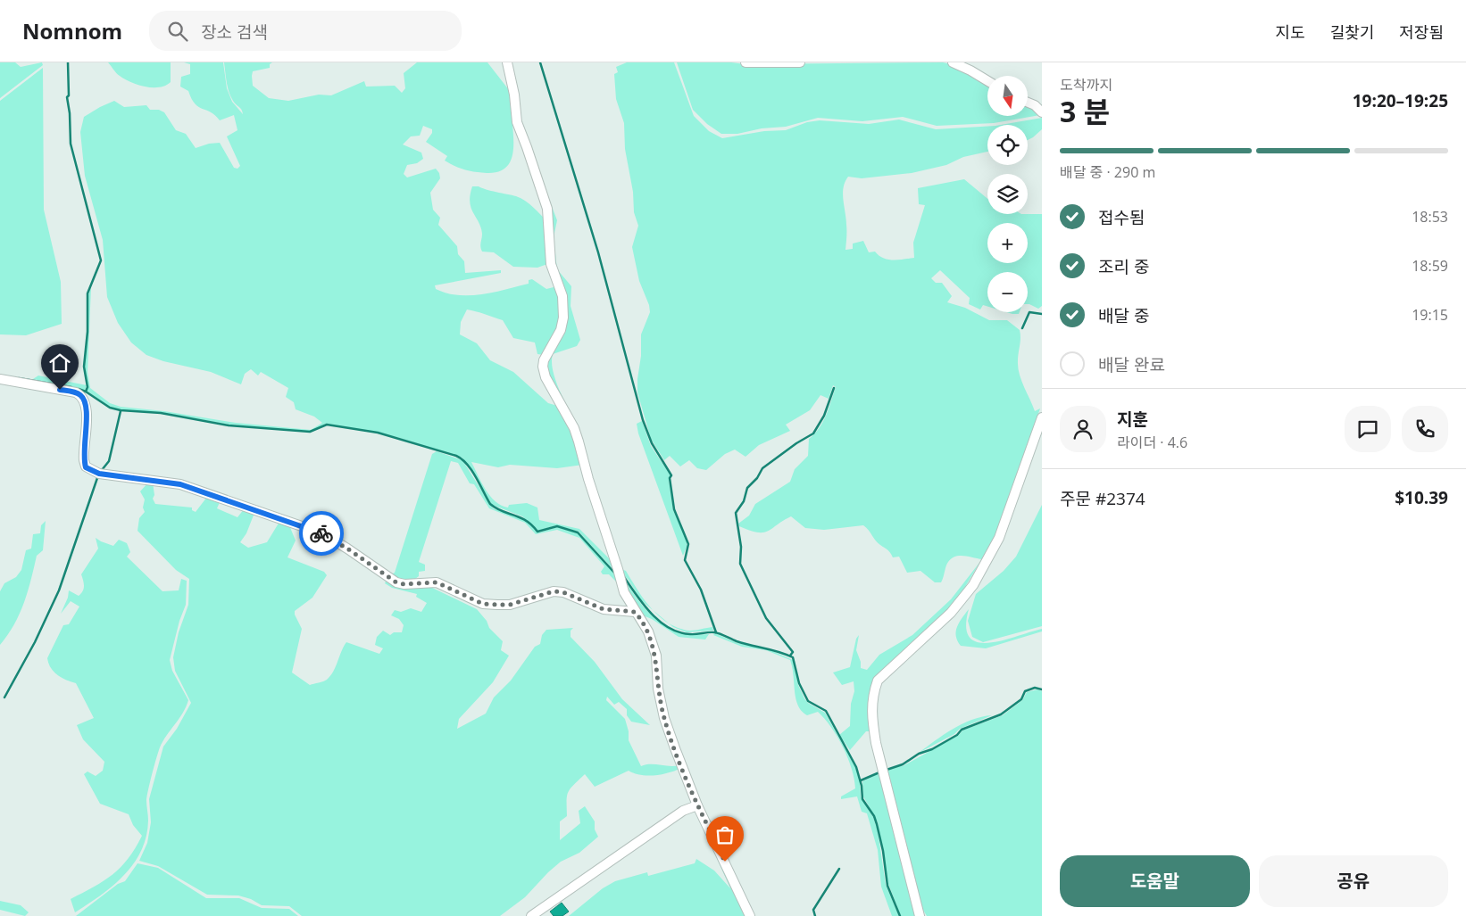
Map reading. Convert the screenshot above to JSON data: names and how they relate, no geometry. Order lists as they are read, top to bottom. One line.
{"north":"bottom","page":{"header":"Nomnom","search":"장소 검색","nav":["지도","길찾기","저장됨"],"heading":["3 분","도착까지","19:20–19:25"],"panel":["지훈","라이더 · 4.6","주문 #2374","$10.39"],"map_buttons":["+","−"],"bar":"배달 중 · 290 m","list":[["접수됨","18:53"],["조리 중","18:59"],["배달 중","19:15"],"배달 완료"],"buttons":["도움말","공유"]}}
